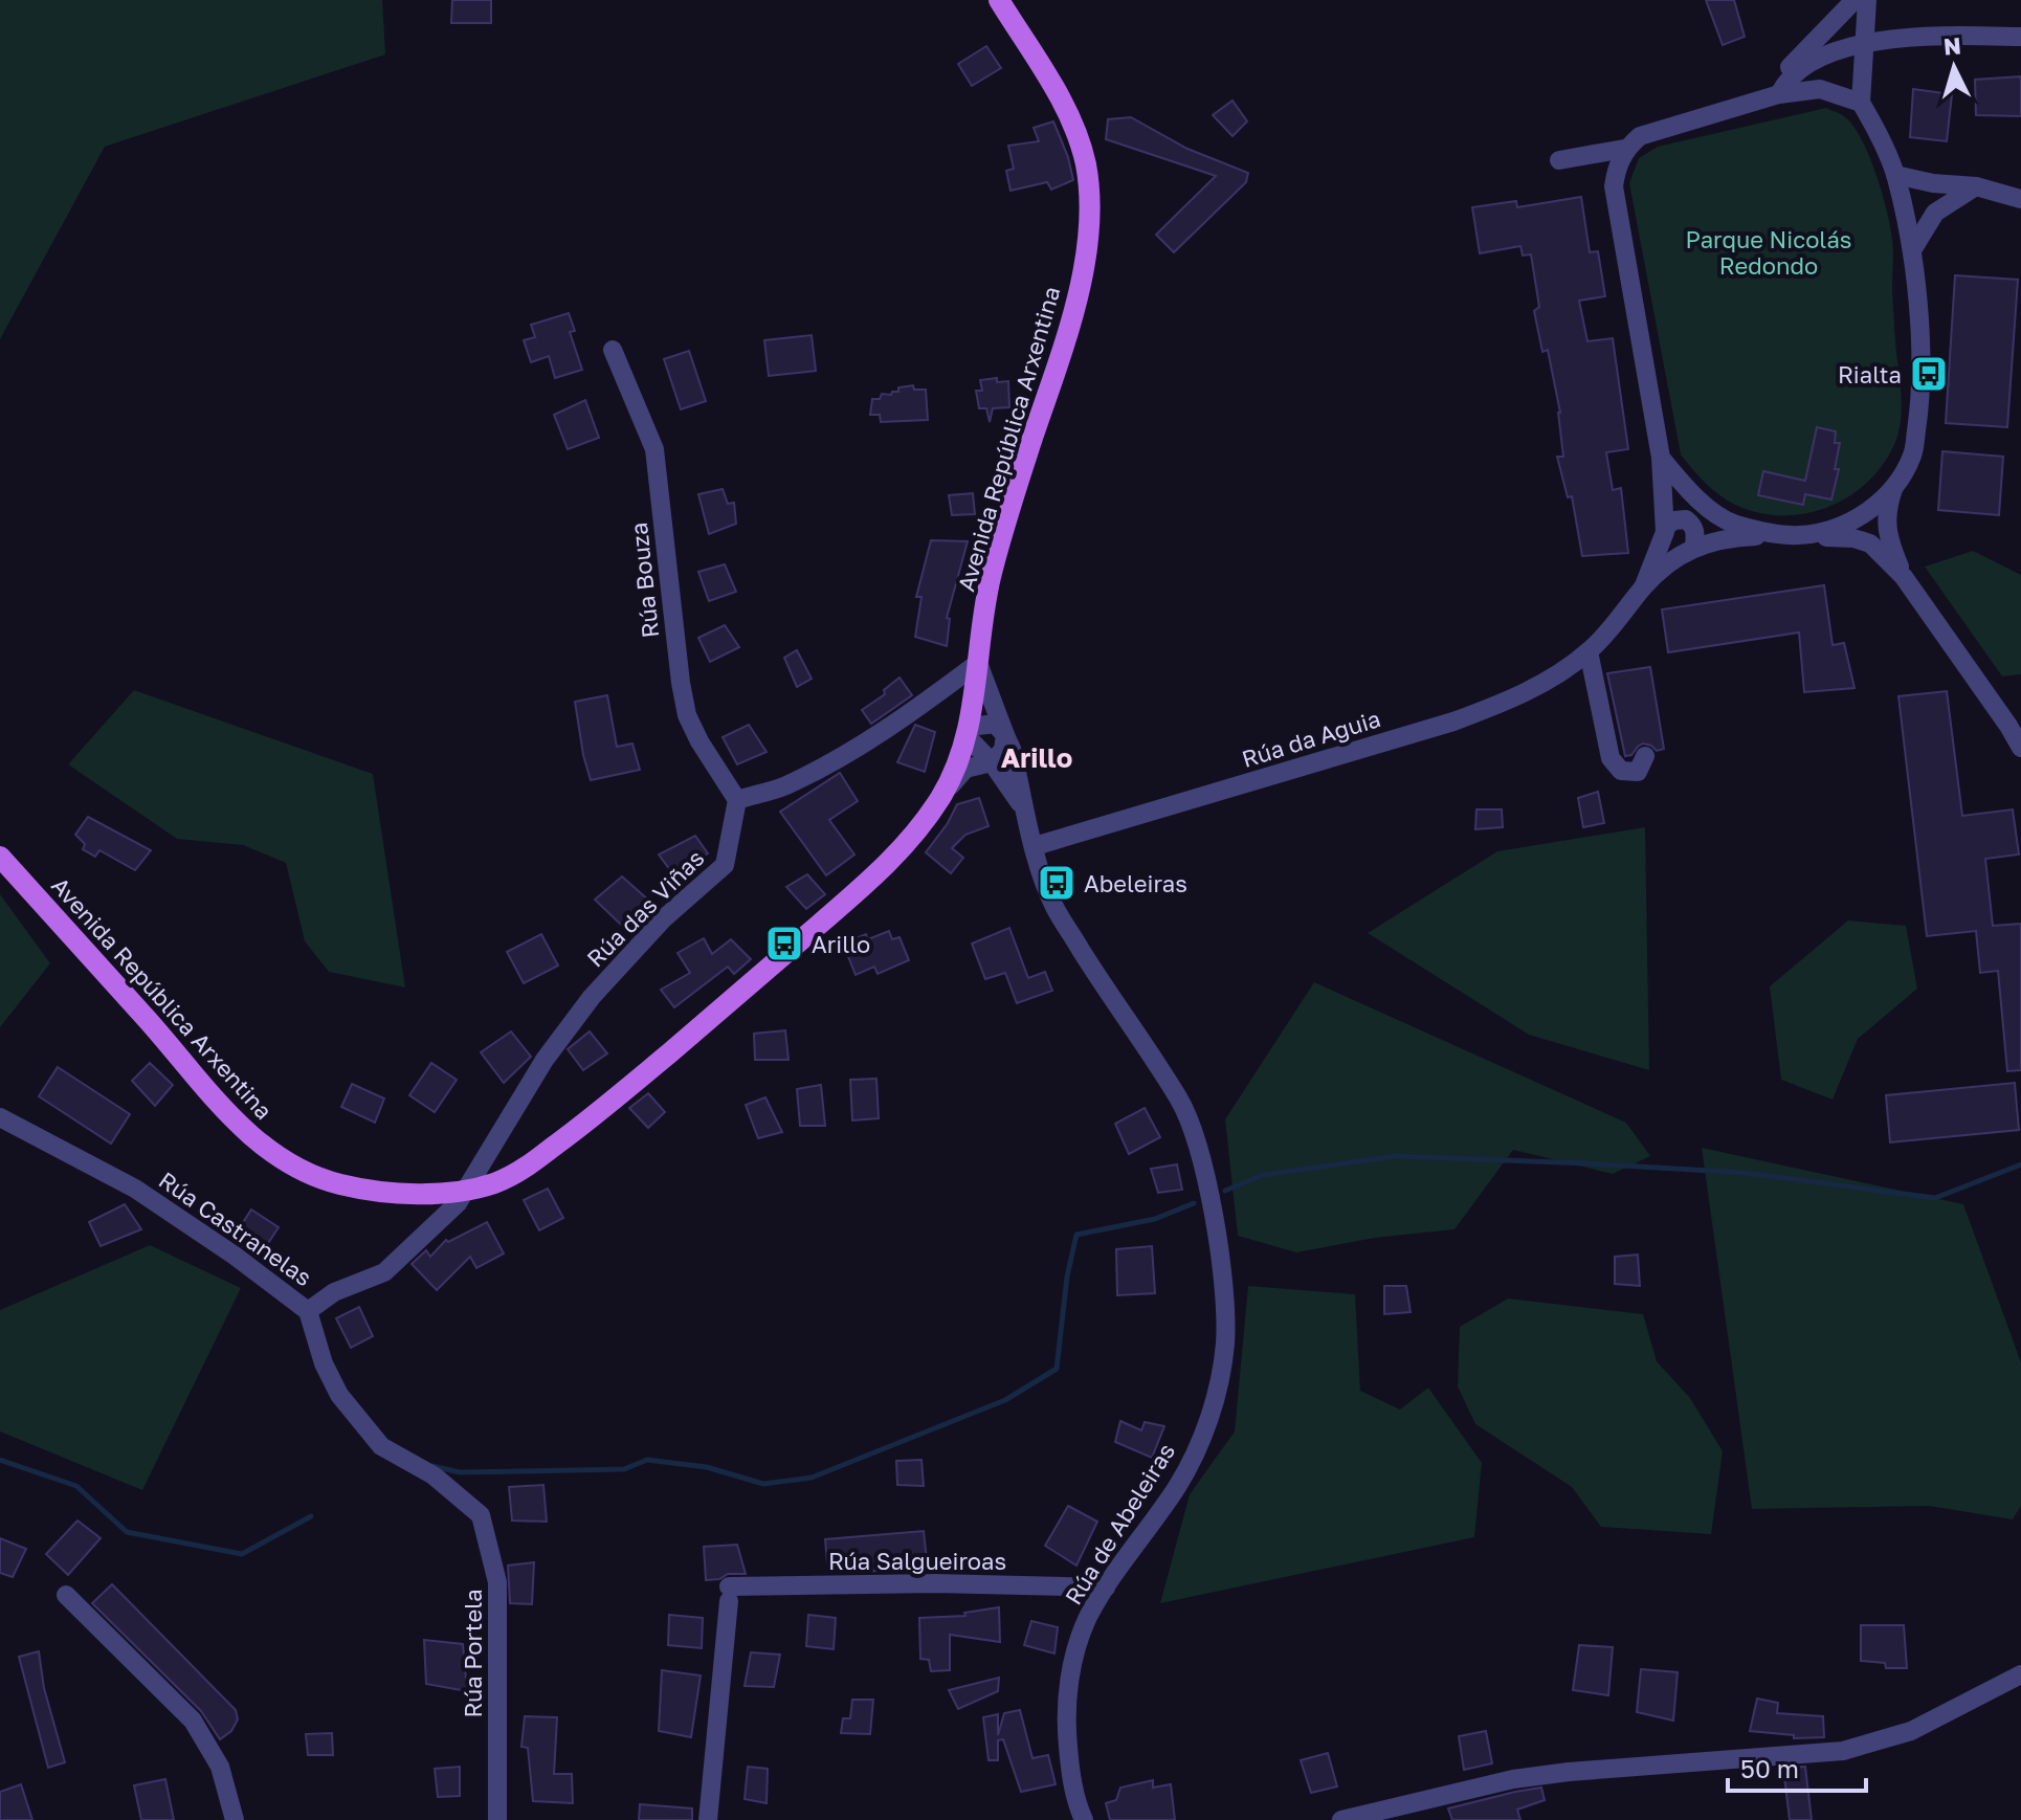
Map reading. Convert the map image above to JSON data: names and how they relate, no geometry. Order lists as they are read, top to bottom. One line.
{"streets":{"main road":["Avenida República Arxentina"],"street":["Rúa Bouza","Rúa da Aguia","Rúa das Viñas","Rúa Castranelas","Rúa de Abeleiras","Rúa Salgueiroas","Rúa Portela"]},"crossings":[["Avenida República Arxentina","Rúa das Viñas"],["Avenida República Arxentina","Rúa Castranelas"],["Avenida República Arxentina","Rúa de Abeleiras"],["Rúa Bouza","Rúa das Viñas"],["Rúa da Aguia","Rúa de Abeleiras"],["Rúa das Viñas","Rúa Castranelas"],["Rúa Castranelas","Rúa Portela"],["Rúa de Abeleiras","Rúa Salgueiroas"]],"districts":["Arillo"],"parks":["Parque Nicolás Redondo"],"places":{"bus stop":["Rialta","Abeleiras","Arillo"]},"scale_bar":"50 m","north":"top"}
